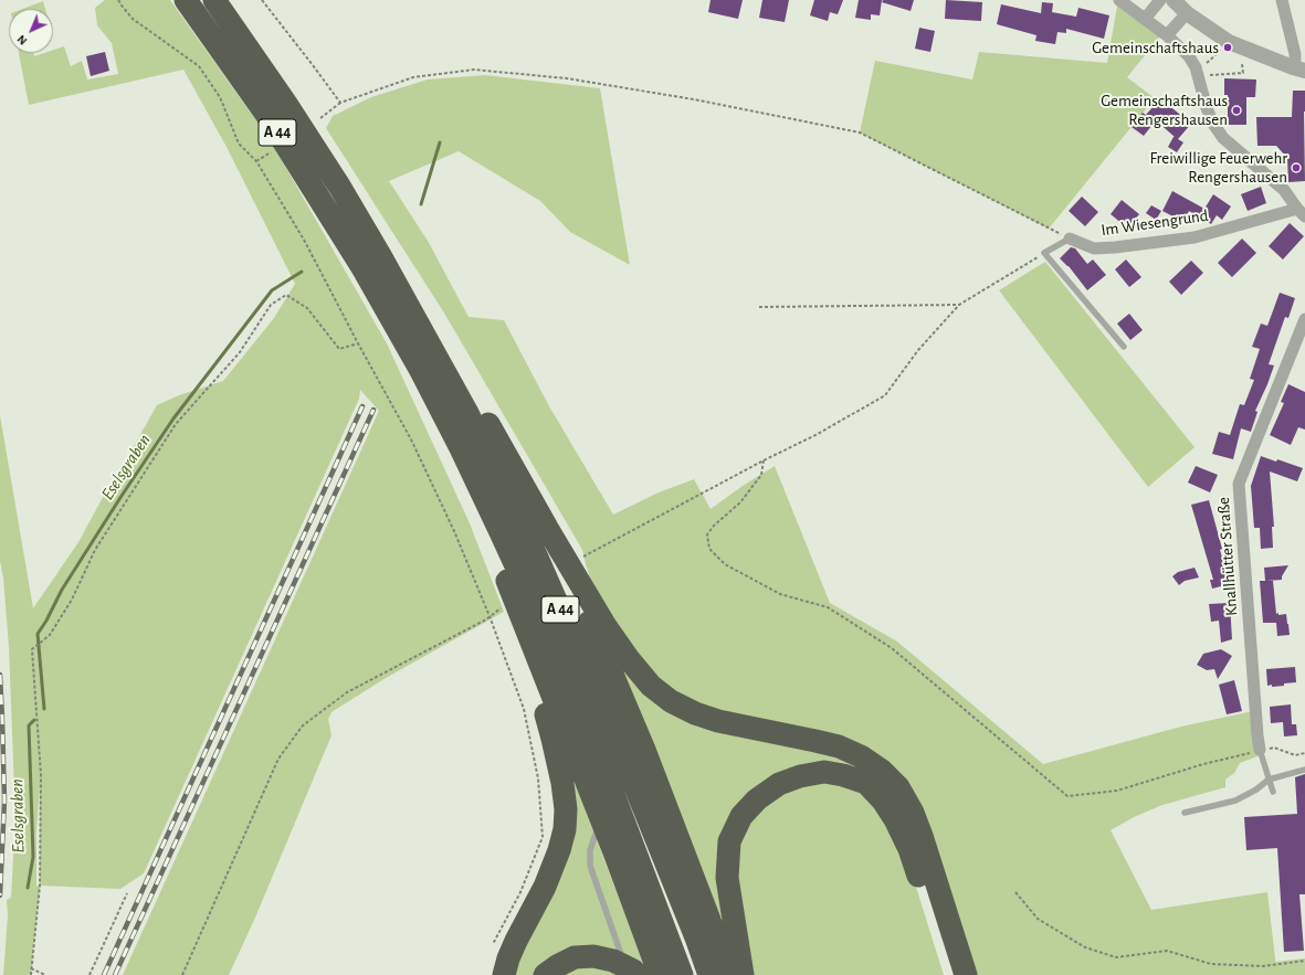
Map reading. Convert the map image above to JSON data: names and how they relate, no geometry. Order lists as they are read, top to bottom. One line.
{"streets":{"highway":["A 44"],"street":["Im Wiesengrund","Knallhütter Straße"]},"water":["Eselsgraben"],"places":["Gemeinschaftshaus","Gemeinschaftshaus Rengershausen","Freiwillige Feuerwehr Rengershausen"],"north":"bottom left"}
